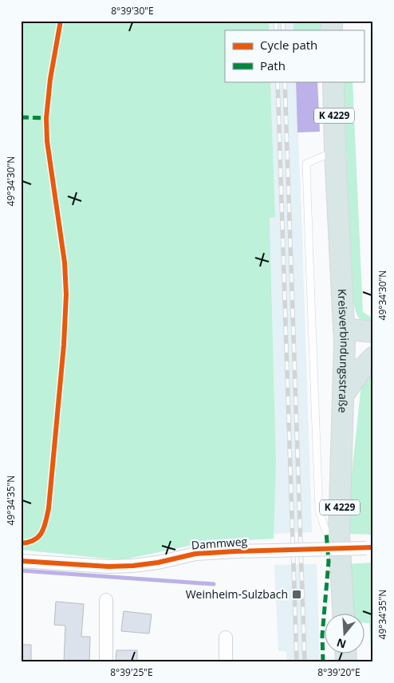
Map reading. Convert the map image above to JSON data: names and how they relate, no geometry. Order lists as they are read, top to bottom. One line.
{"streets":{"main road":["K 4229","Kreisverbindungsstraße"],"street":["Dammweg"]},"places":{"transit":["Weinheim-Sulzbach"]},"legend":["Cycle path","Path"],"north":"bottom","coordinates":["8°39'30\"E","49°34'30\"N","49°34'35\"N","8°39'25\"E","8°39'20\"E"]}
